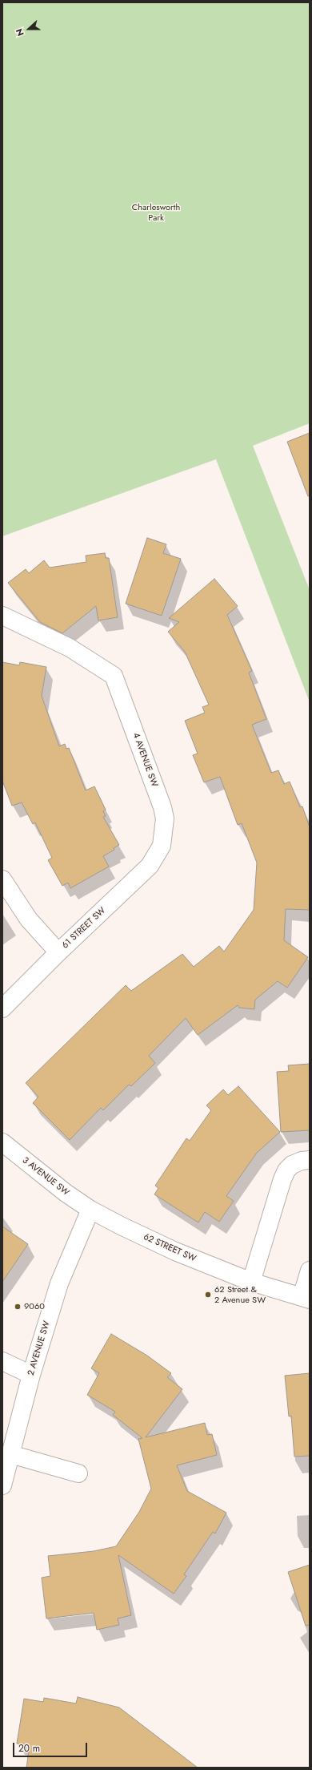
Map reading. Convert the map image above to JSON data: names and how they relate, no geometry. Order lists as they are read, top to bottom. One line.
{"streets":{"street":["4 AVENUE SW","61 STREET SW","3 AVENUE SW","62 STREET SW","2 AVENUE SW"]},"crossings":[["4 AVENUE SW","61 STREET SW"],["3 AVENUE SW","62 STREET SW"],["3 AVENUE SW","2 AVENUE SW"],["62 STREET SW","2 AVENUE SW"]],"parks":["Charlesworth Park"],"places":["62 Street & 2 Avenue SW","9060"],"scale_bar":"20 m","north":"left"}
